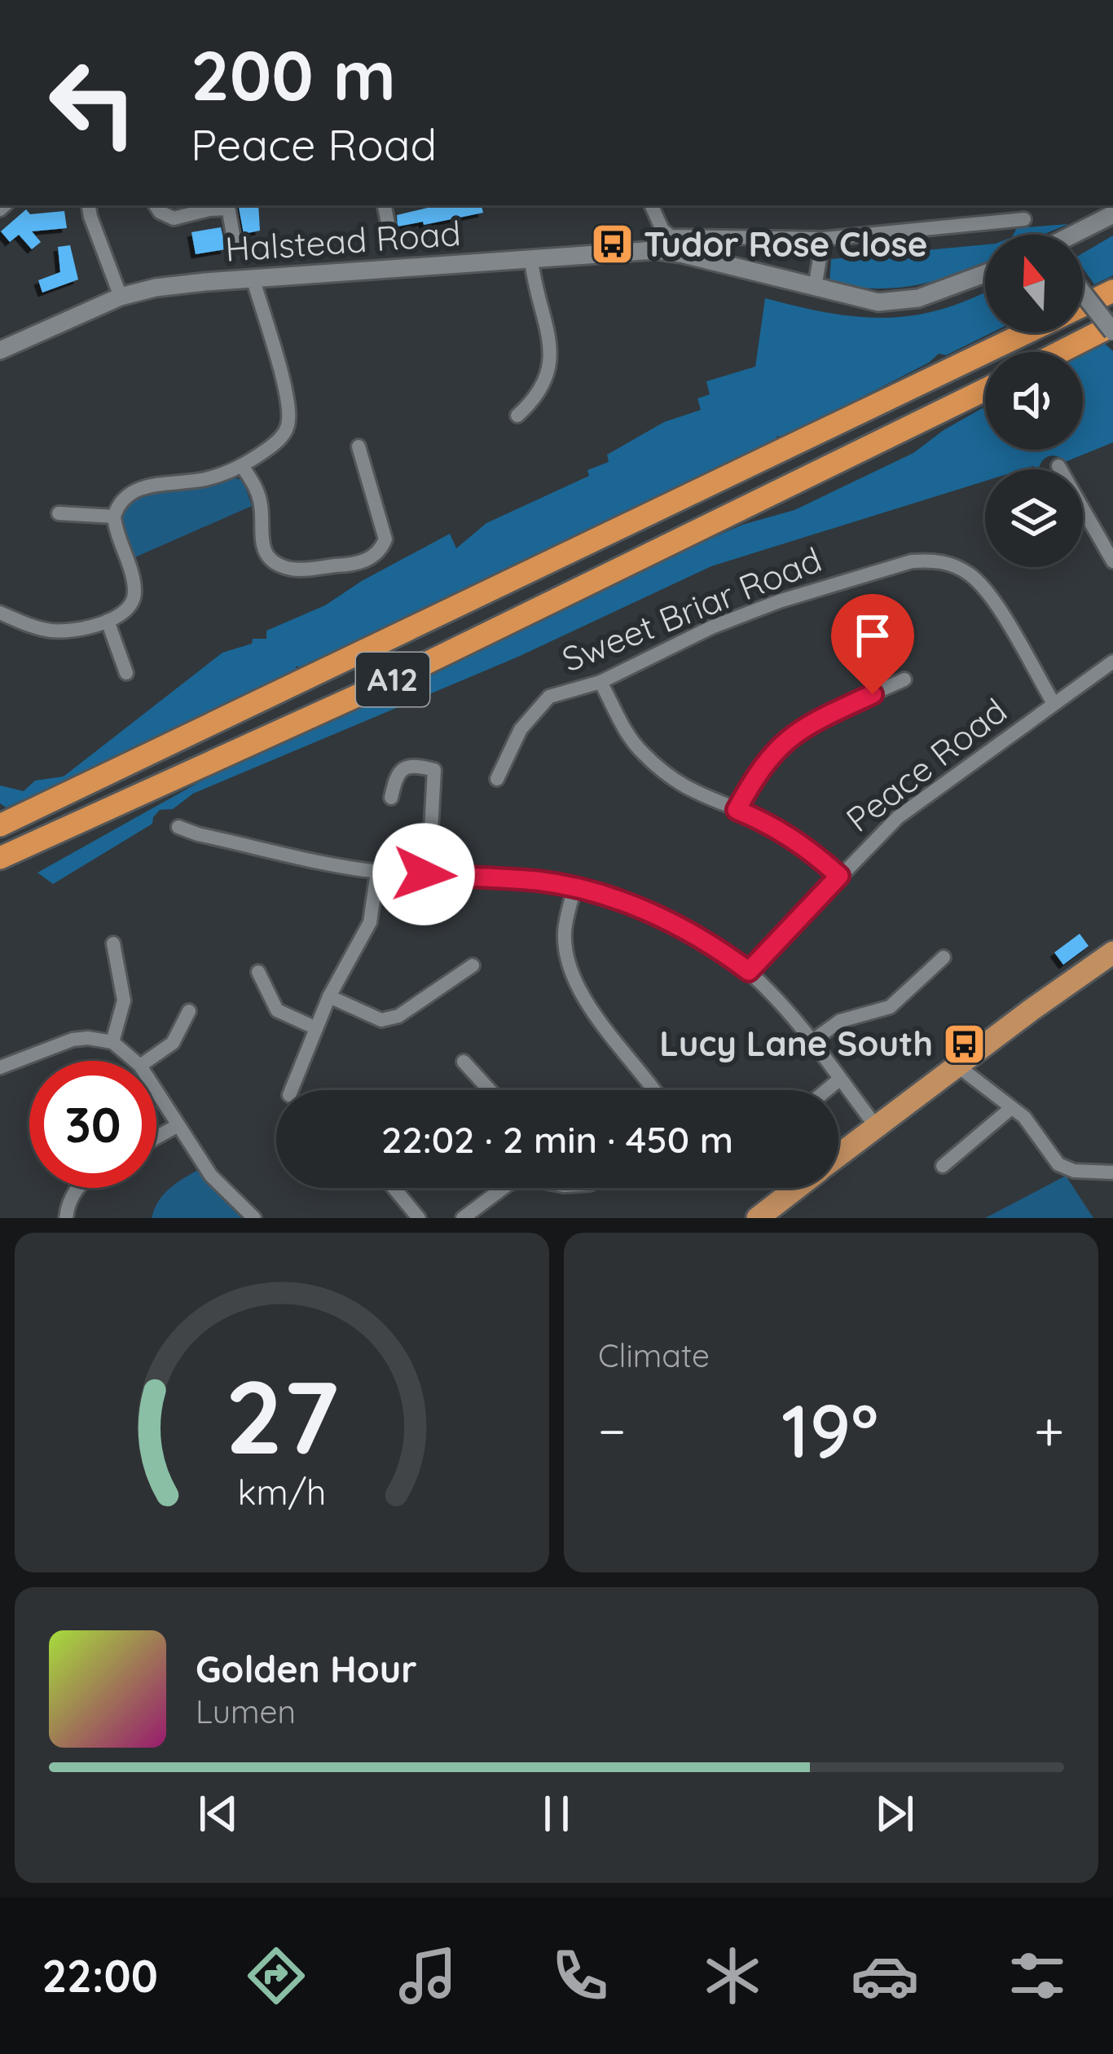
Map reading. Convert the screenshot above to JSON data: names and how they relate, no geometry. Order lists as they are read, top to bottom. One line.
{"streets":{"highway":["A12"],"street":["Halstead Road","Sweet Briar Road","Peace Road"]},"crossings":[["Sweet Briar Road","Peace Road"]],"places":{"bus stop":["Tudor Rose Close","Lucy Lane South"]},"north":"top","page":{"turn":["200 m","Peace Road"],"limit":"30","trip":"22:02 · 2 min · 450 m","tile":"Climate","heat":["−","19°","+"],"song":["Golden Hour","Lumen"],"tabs":"22:00","gauge":["27","km/h"]}}
